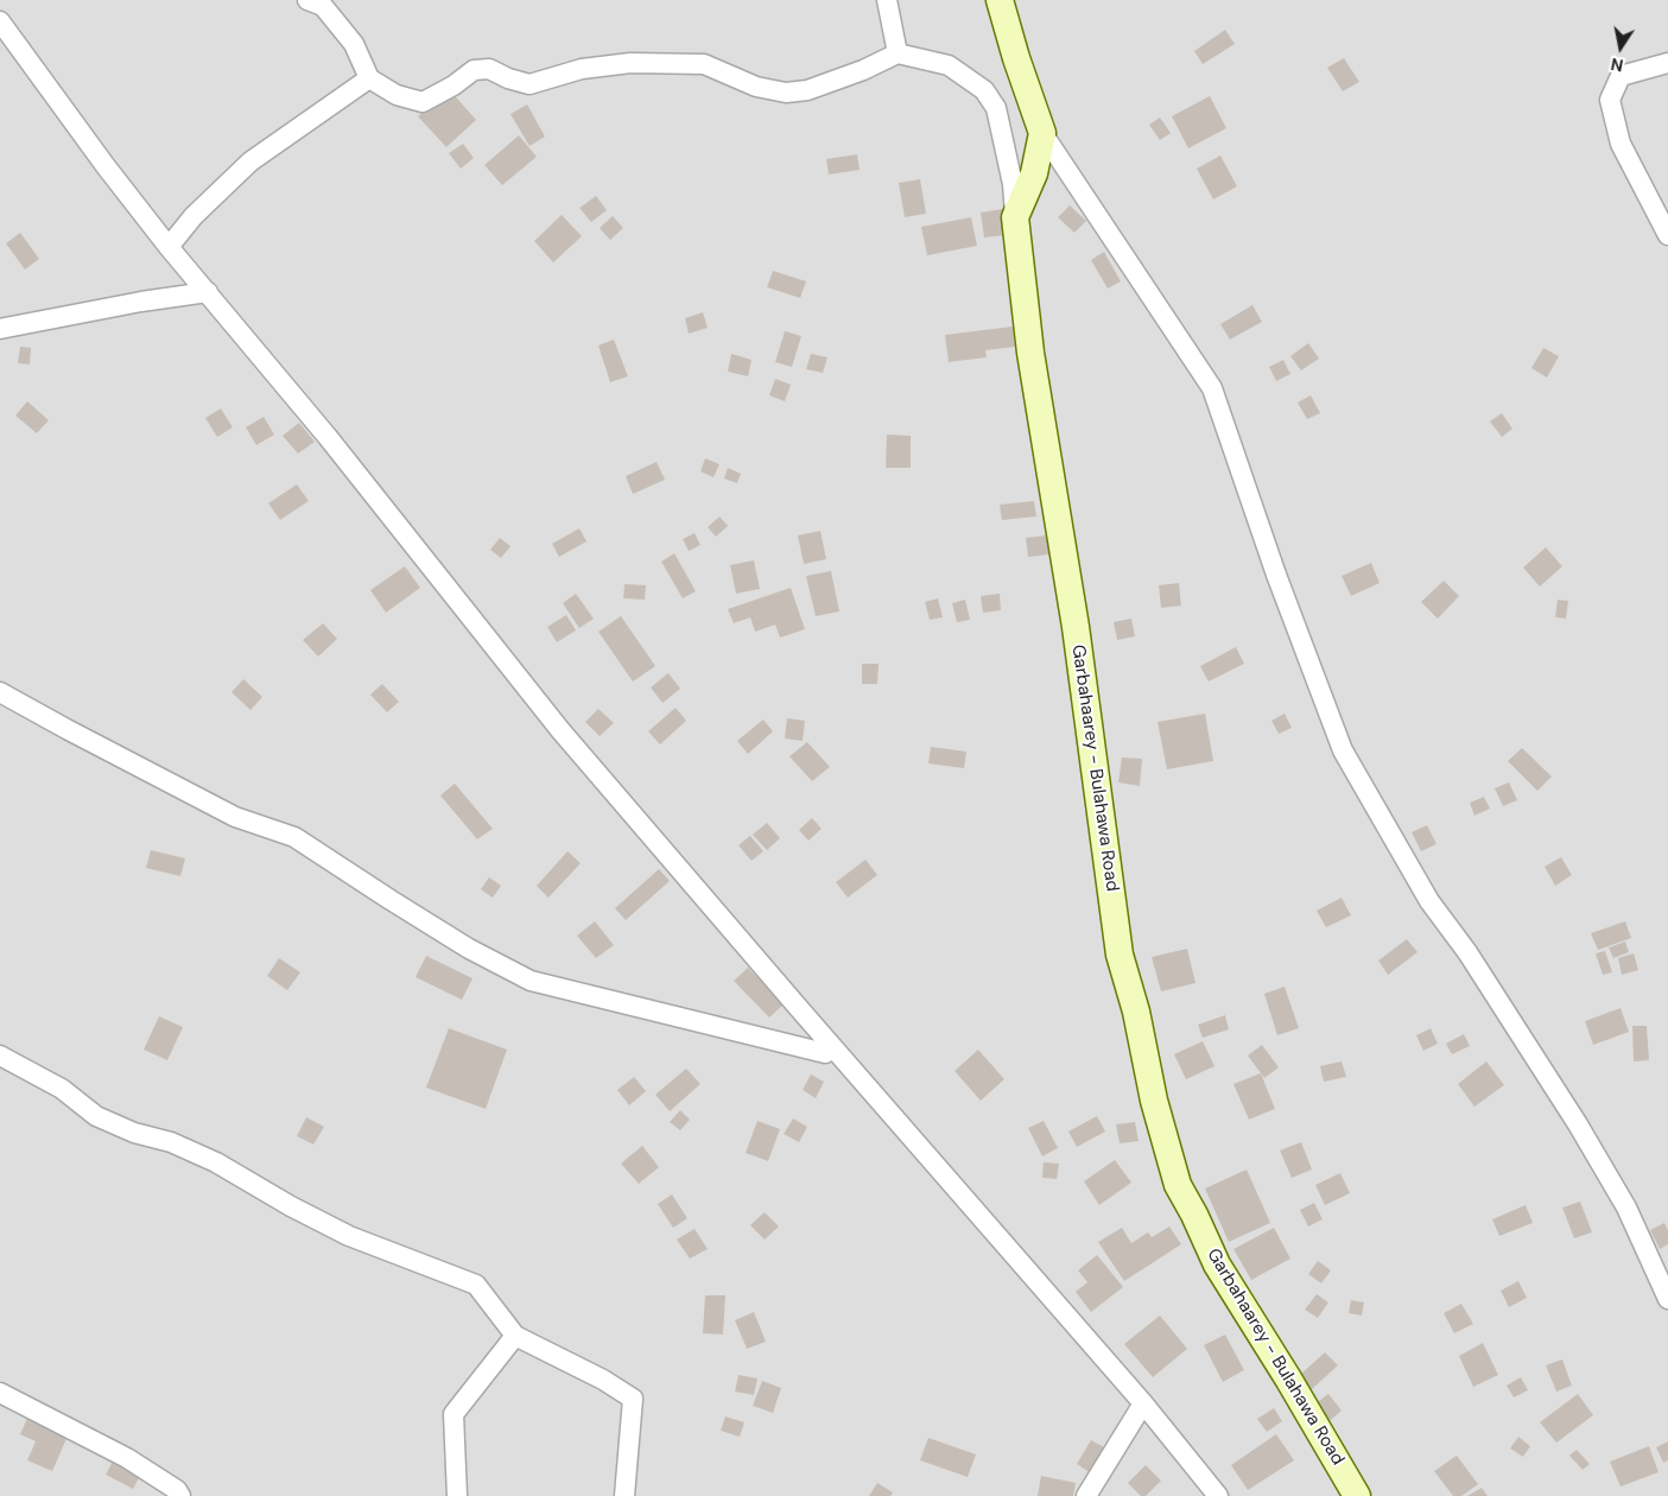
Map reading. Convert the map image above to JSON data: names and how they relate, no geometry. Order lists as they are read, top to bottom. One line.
{"streets":{"main road":["Garbahaarey - Bulahawa Road"]},"north":"bottom"}
